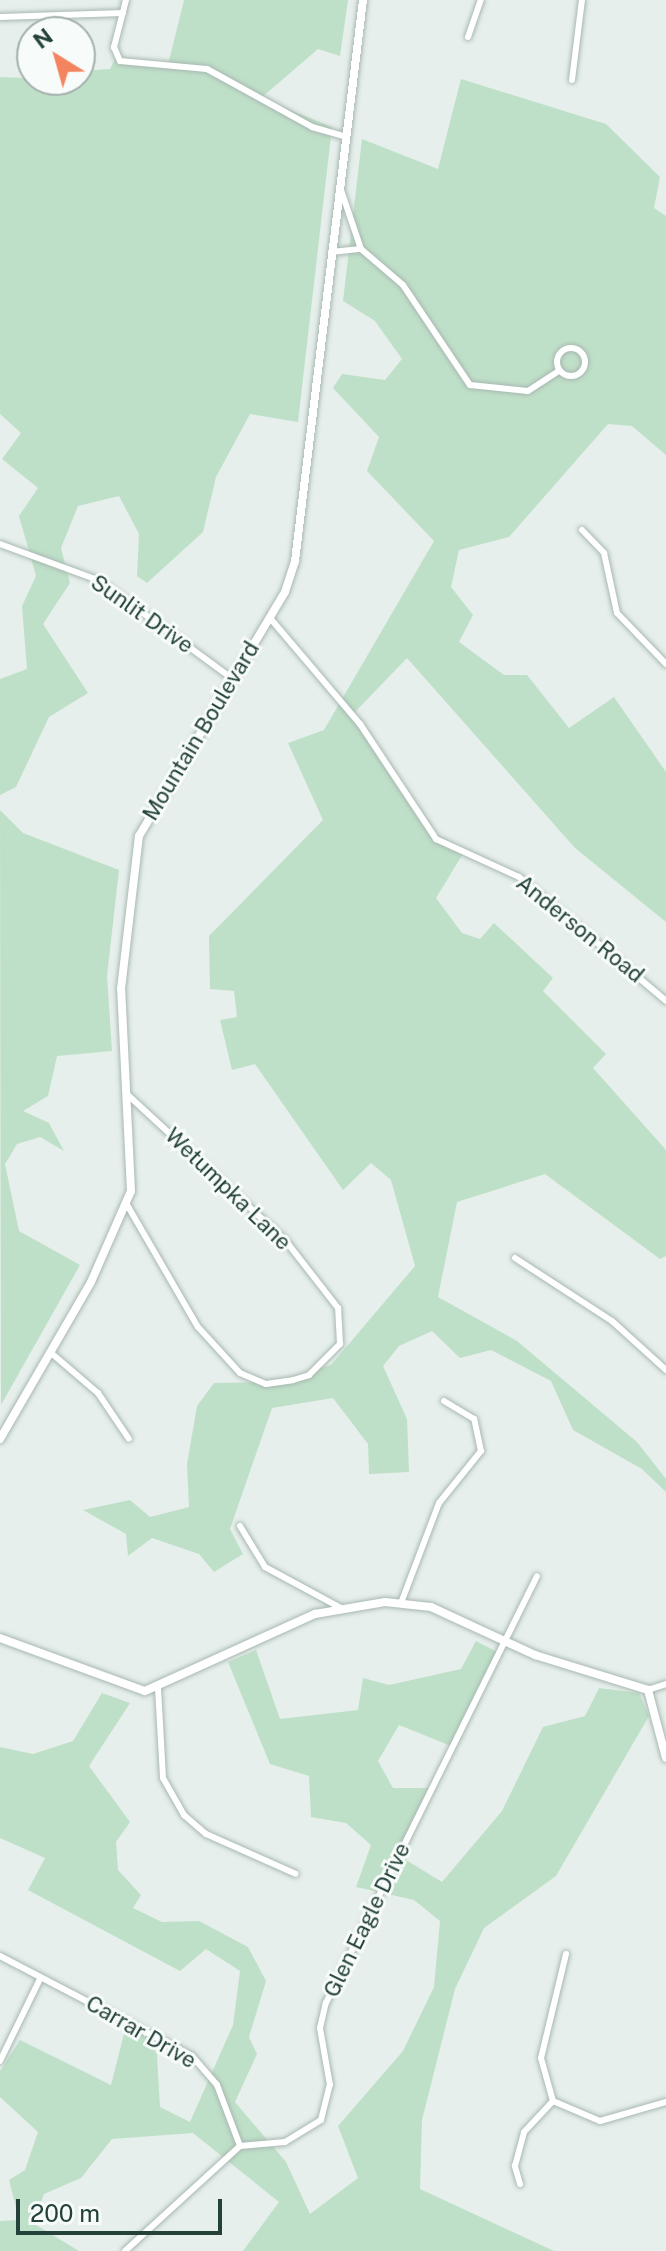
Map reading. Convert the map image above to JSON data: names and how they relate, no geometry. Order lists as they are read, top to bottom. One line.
{"streets":{"street":["Sunlit Drive","Mountain Boulevard","Anderson Road","Wetumpka Lane","Glen Eagle Drive","Carrar Drive"]},"crossings":[["Sunlit Drive","Mountain Boulevard"],["Mountain Boulevard","Anderson Road"],["Mountain Boulevard","Wetumpka Lane"],["Glen Eagle Drive","Carrar Drive"]],"scale_bar":"200 m","north":"top left"}
